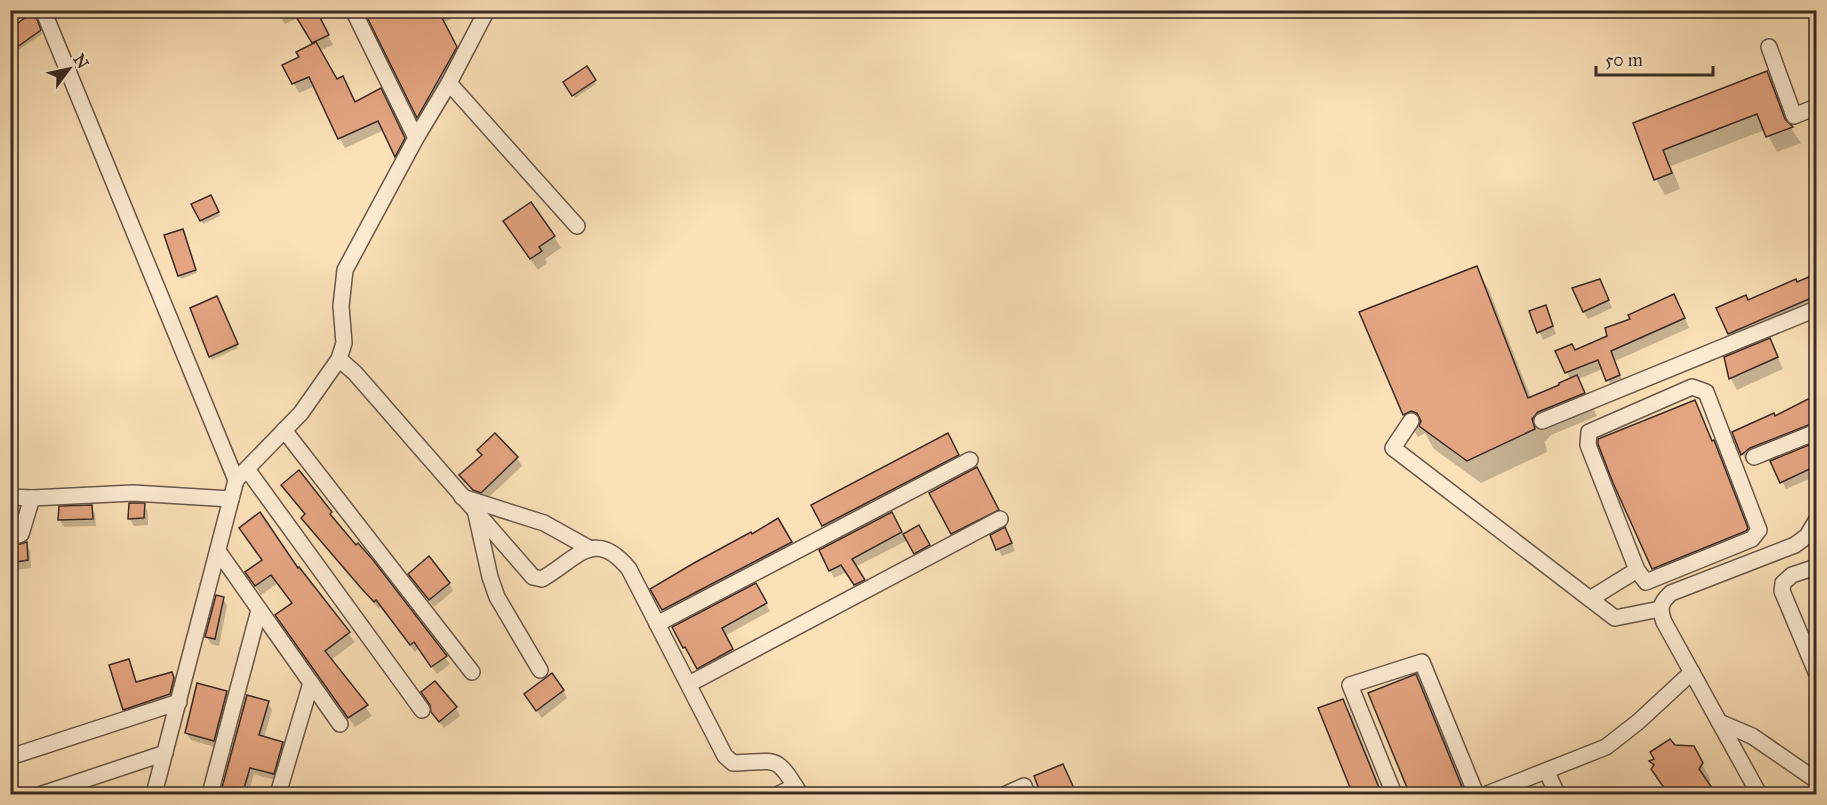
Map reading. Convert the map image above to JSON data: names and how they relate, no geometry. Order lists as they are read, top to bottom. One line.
{"scale_bar":"50 m","north":"top right"}
